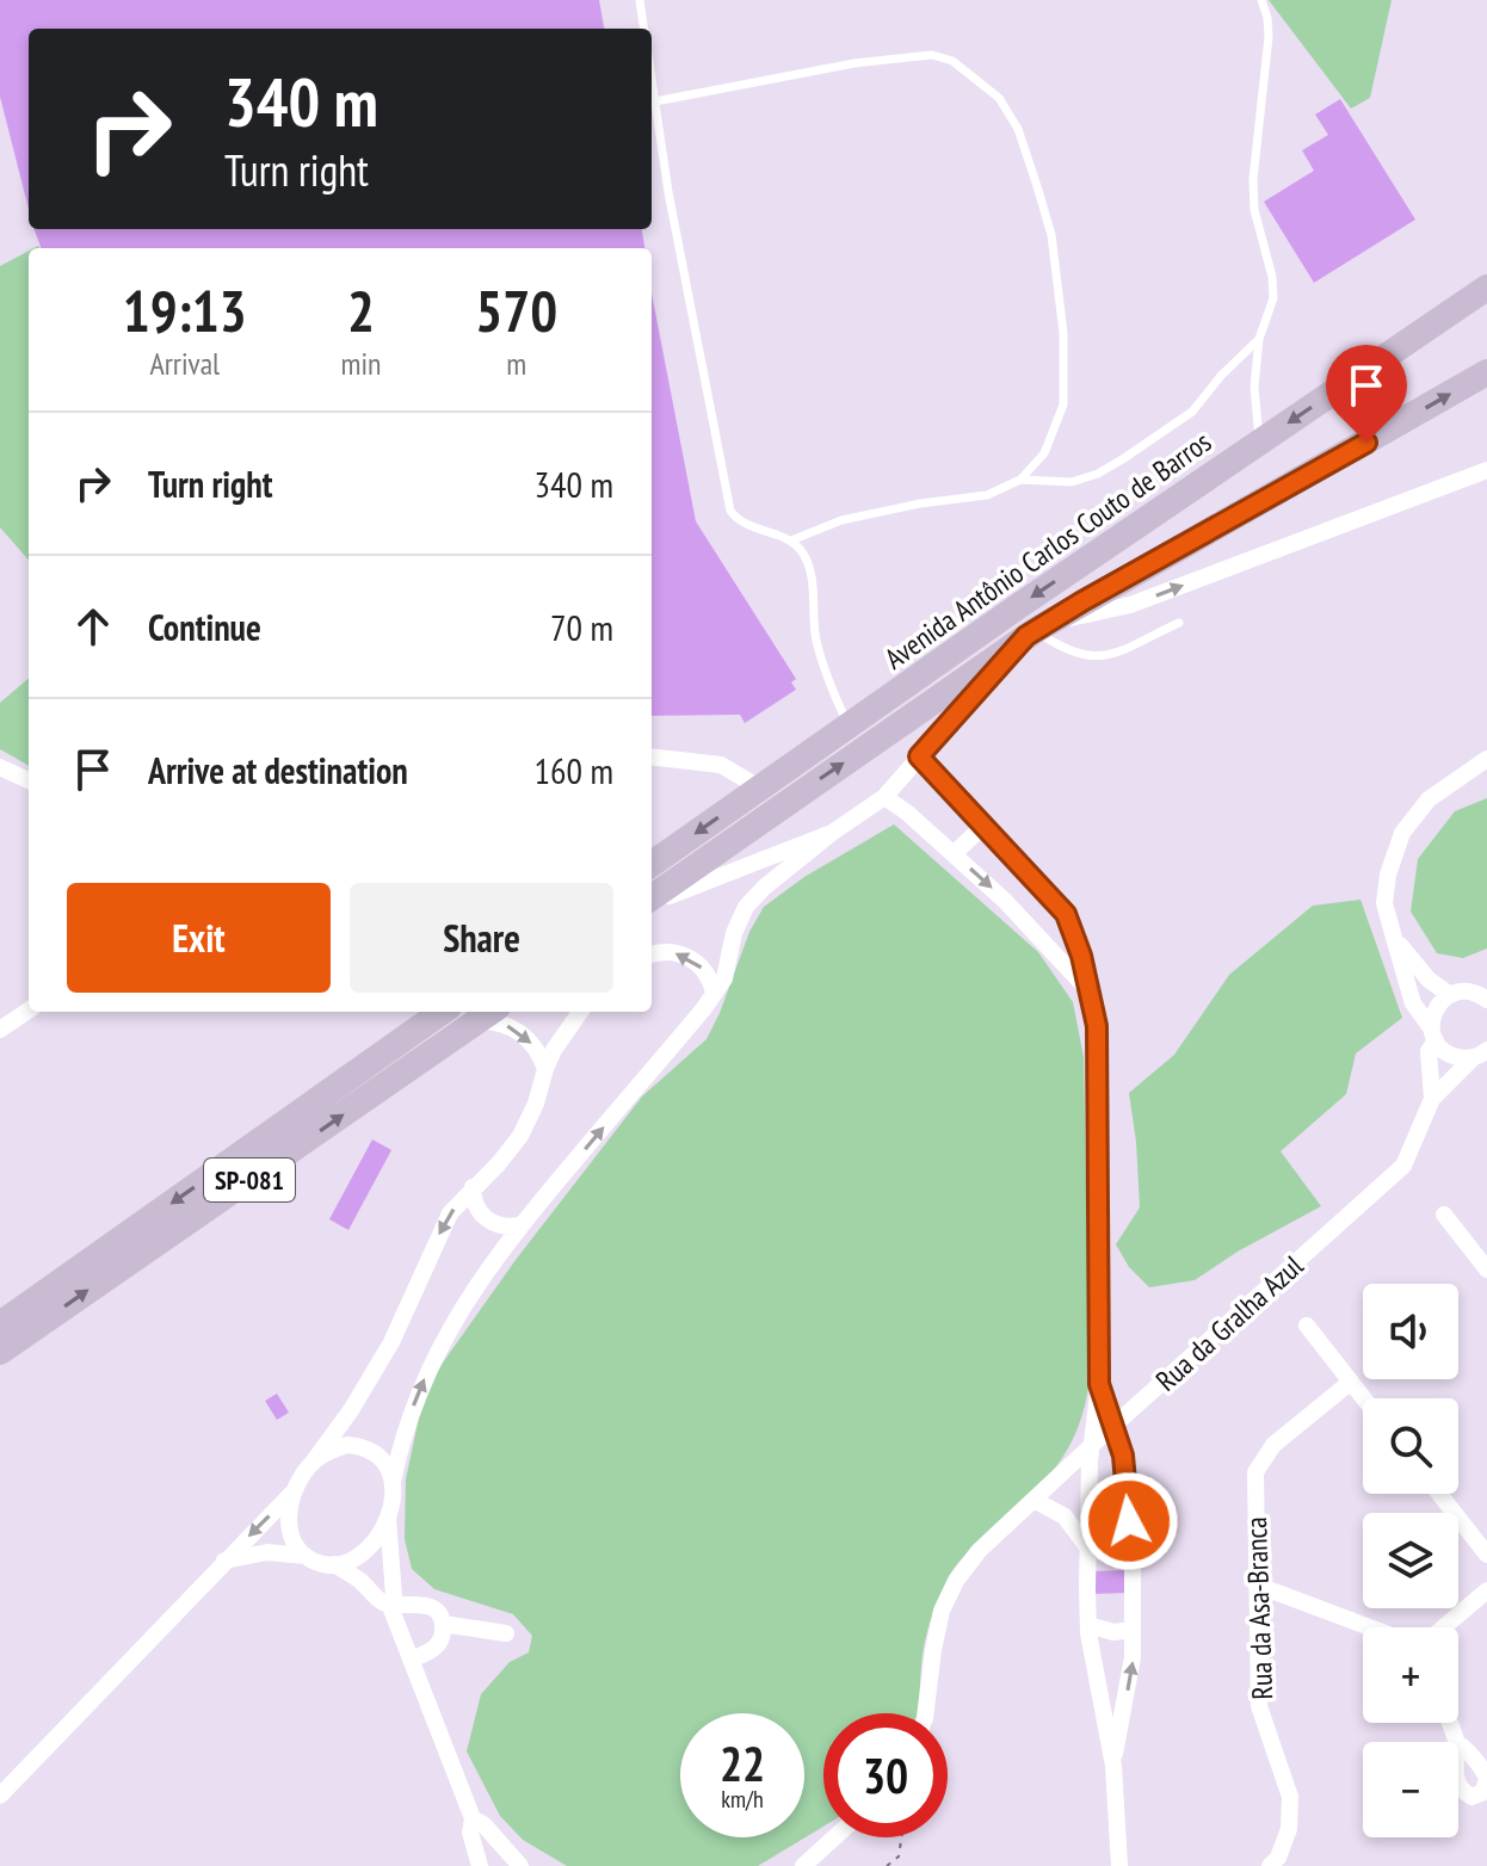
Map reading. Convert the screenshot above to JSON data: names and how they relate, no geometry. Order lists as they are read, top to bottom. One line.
{"streets":{"main road":["Avenida Antônio Carlos Couto de Barros","SP-081"],"street":["Rua da Gralha Azul","Rua da Asa-Branca"]},"page":{"turn":["340 m","Turn right"],"eta":["19:13","Arrival","2","min","570","m"],"list":[{"name":"Turn right","value":"340 m"},{"name":"Continue","value":"70 m"},{"name":"Arrive at destination","value":"160 m"}],"buttons":["Exit","Share"],"map_buttons":["+","−"],"speed":"22 km/h","limit":"30"}}
